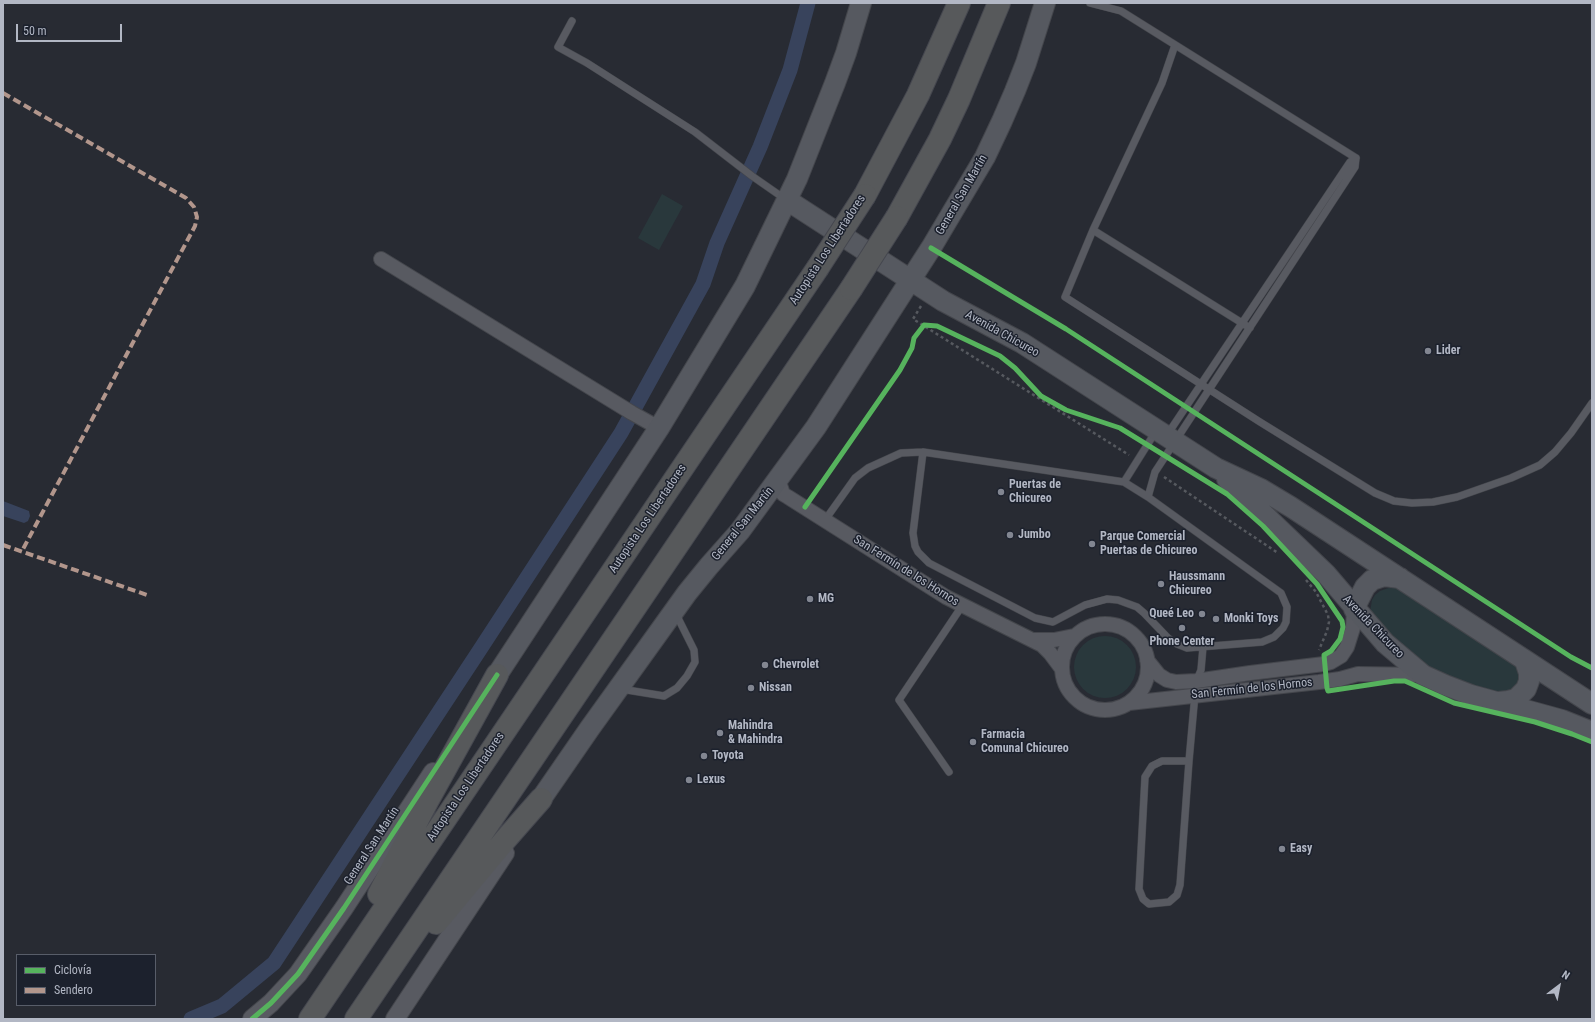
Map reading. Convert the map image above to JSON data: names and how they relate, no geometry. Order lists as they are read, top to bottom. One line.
{"streets":{"highway":["Autopista Los Libertadores"],"main road":["General San Martín","Avenida Chicureo"],"street":["San Fermín de los Hornos"]},"crossings":[["General San Martín","Avenida Chicureo"],["General San Martín","San Fermín de los Hornos"],["Avenida Chicureo","San Fermín de los Hornos"]],"places":["Lider","Puertas de Chicureo","Jumbo","Parque Comercial Puertas de Chicureo","Haussmann Chicureo","MG","Queé Leo","Monki Toys","Phone Center","Chevrolet","Nissan","Mahindra & Mahindra","Farmacia Comunal Chicureo","Toyota","Lexus","Easy"],"legend":["Ciclovía","Sendero"],"scale_bar":"50 m","north":"top right"}
